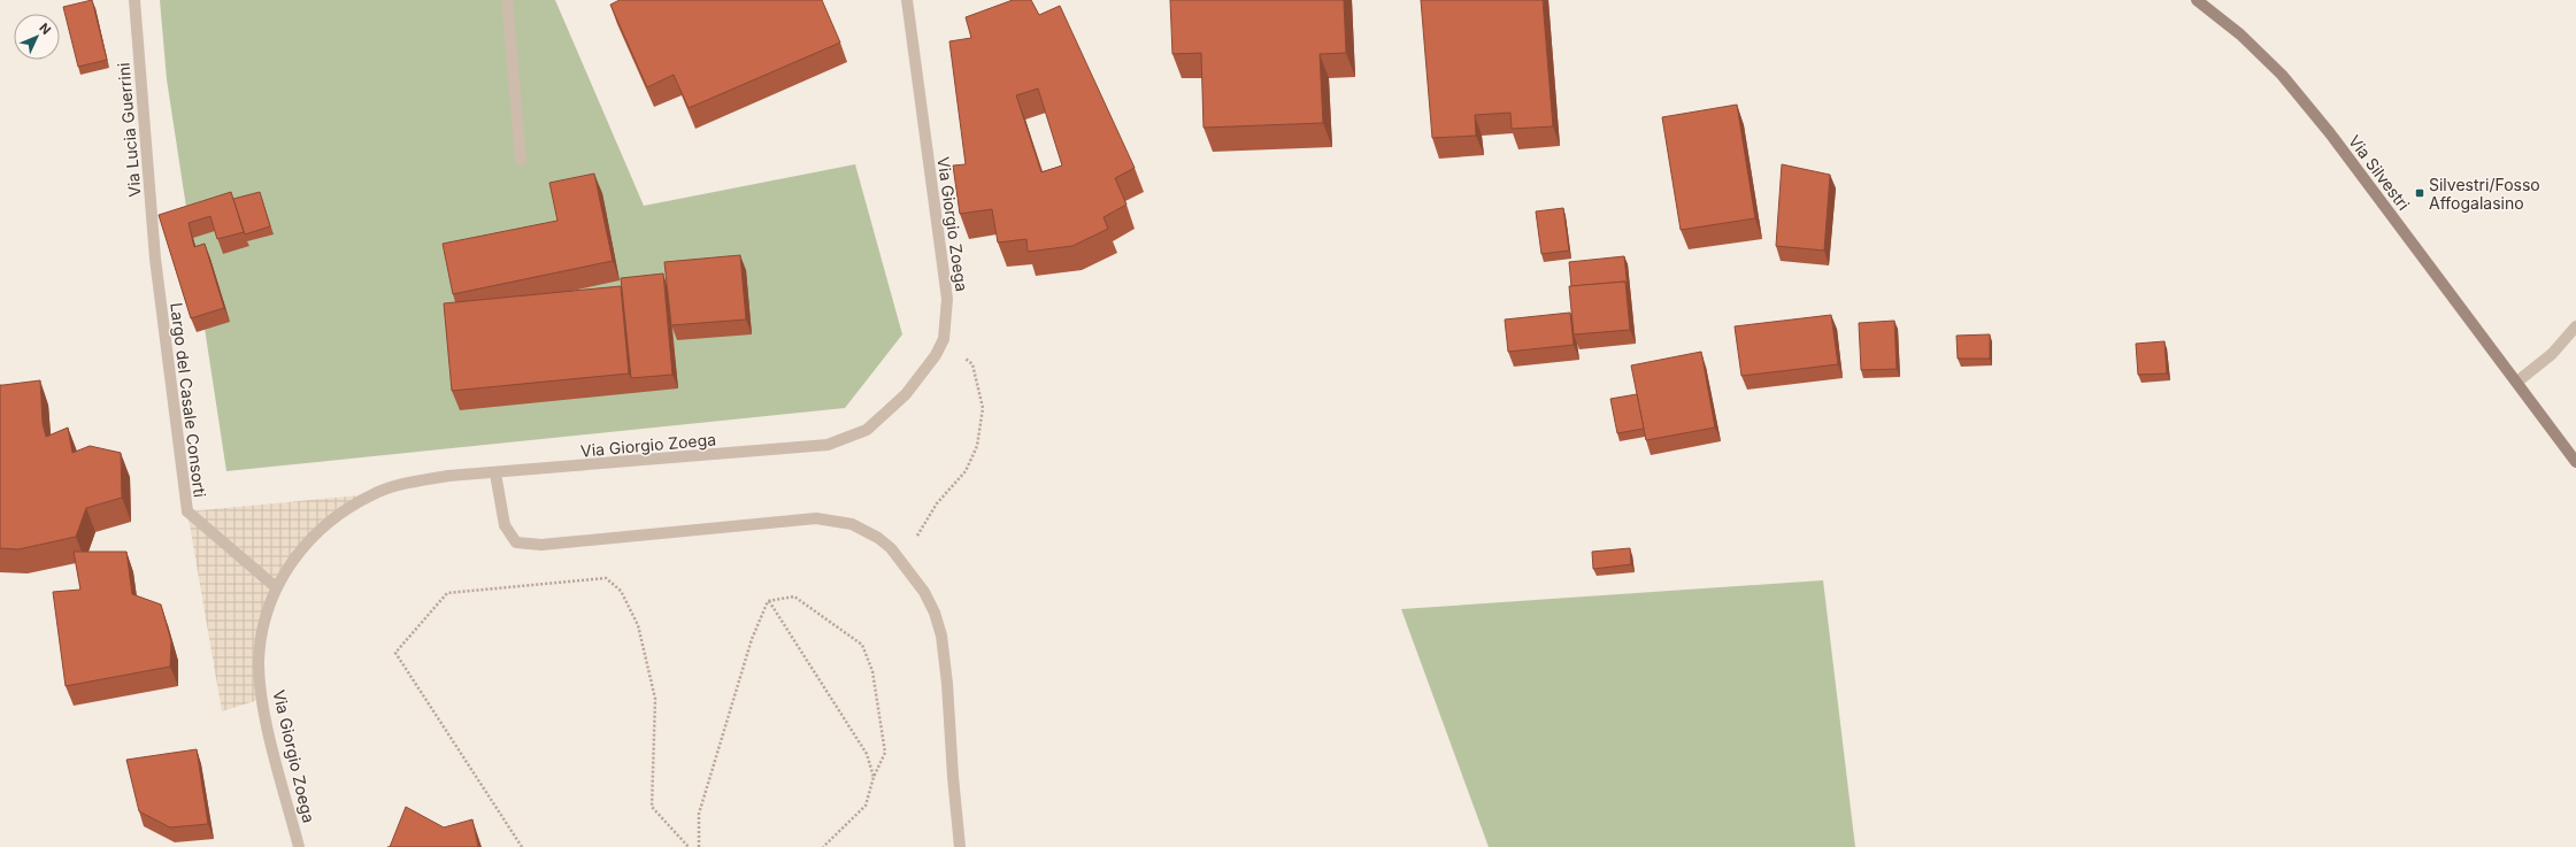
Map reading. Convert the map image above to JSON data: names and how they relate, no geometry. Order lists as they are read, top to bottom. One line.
{"streets":{"main road":["Via Silvestri"],"street":["Via Lucia Guerrini","Via Giorgio Zoega","Largo del Casale Consorti"]},"crossings":[["Via Lucia Guerrini","Largo del Casale Consorti"],["Via Giorgio Zoega","Largo del Casale Consorti"]],"places":{"transit":["Silvestri/Fosso Affogalasino"]},"north":"top right"}
